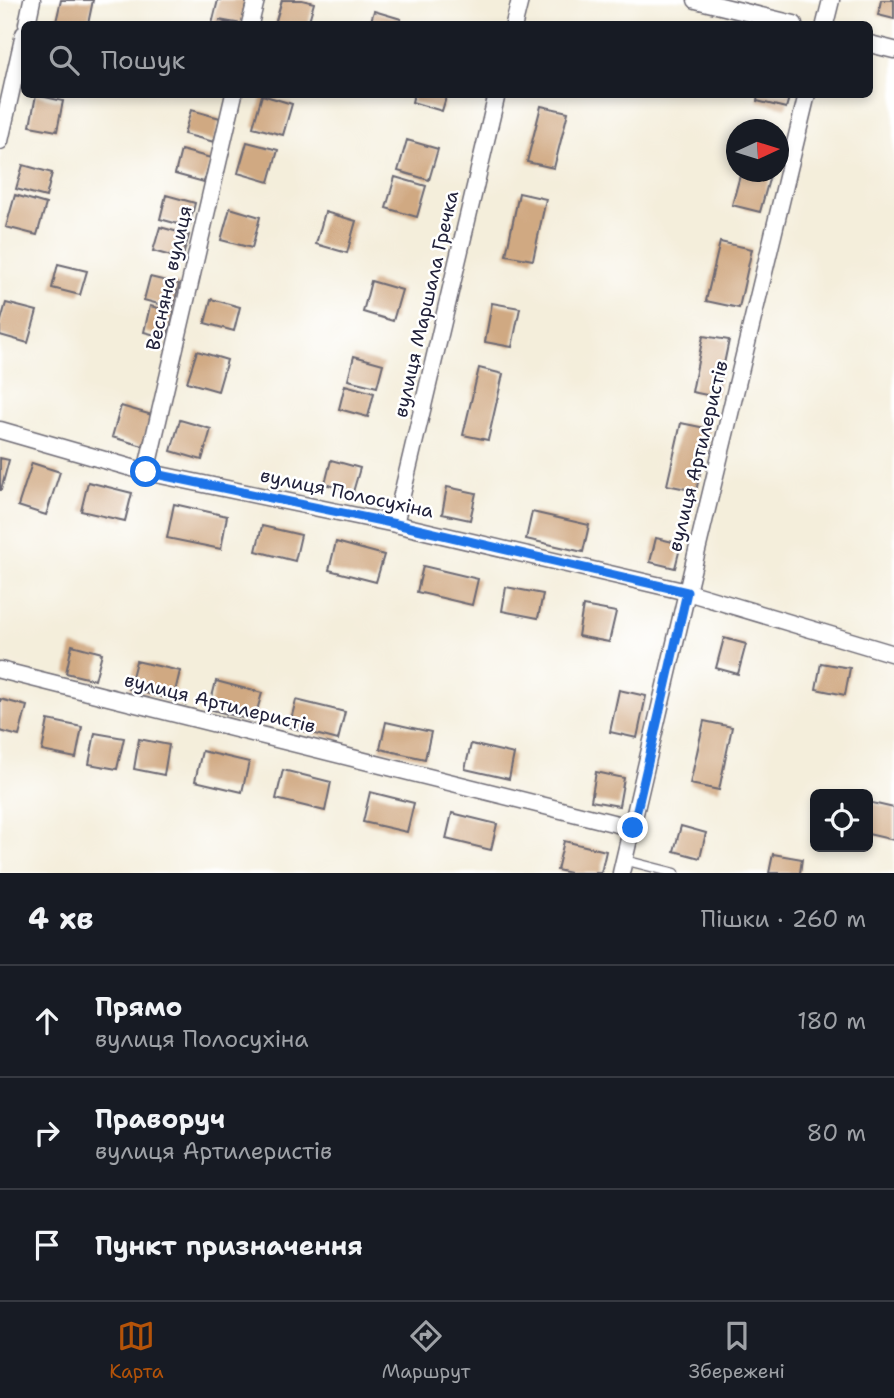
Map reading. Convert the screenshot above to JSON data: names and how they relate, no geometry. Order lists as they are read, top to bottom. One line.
{"streets":{"street":["Весняна вулиця","вулиця Маршала Гречка","вулиця Артилеристів","вулиця Полосухіна"]},"crossings":[["Весняна вулиця","вулиця Полосухіна"],["вулиця Маршала Гречка","вулиця Полосухіна"],["вулиця Артилеристів","вулиця Полосухіна"]],"north":"right","page":{"search":"Пошук","heading":["4 хв","Пішки · 260 m"],"list":[["Прямо","вулиця Полосухіна","180 m"],["Праворуч","вулиця Артилеристів","80 m"],"Пункт призначення"],"nav":["Карта","Маршрут","Збережені"]}}
